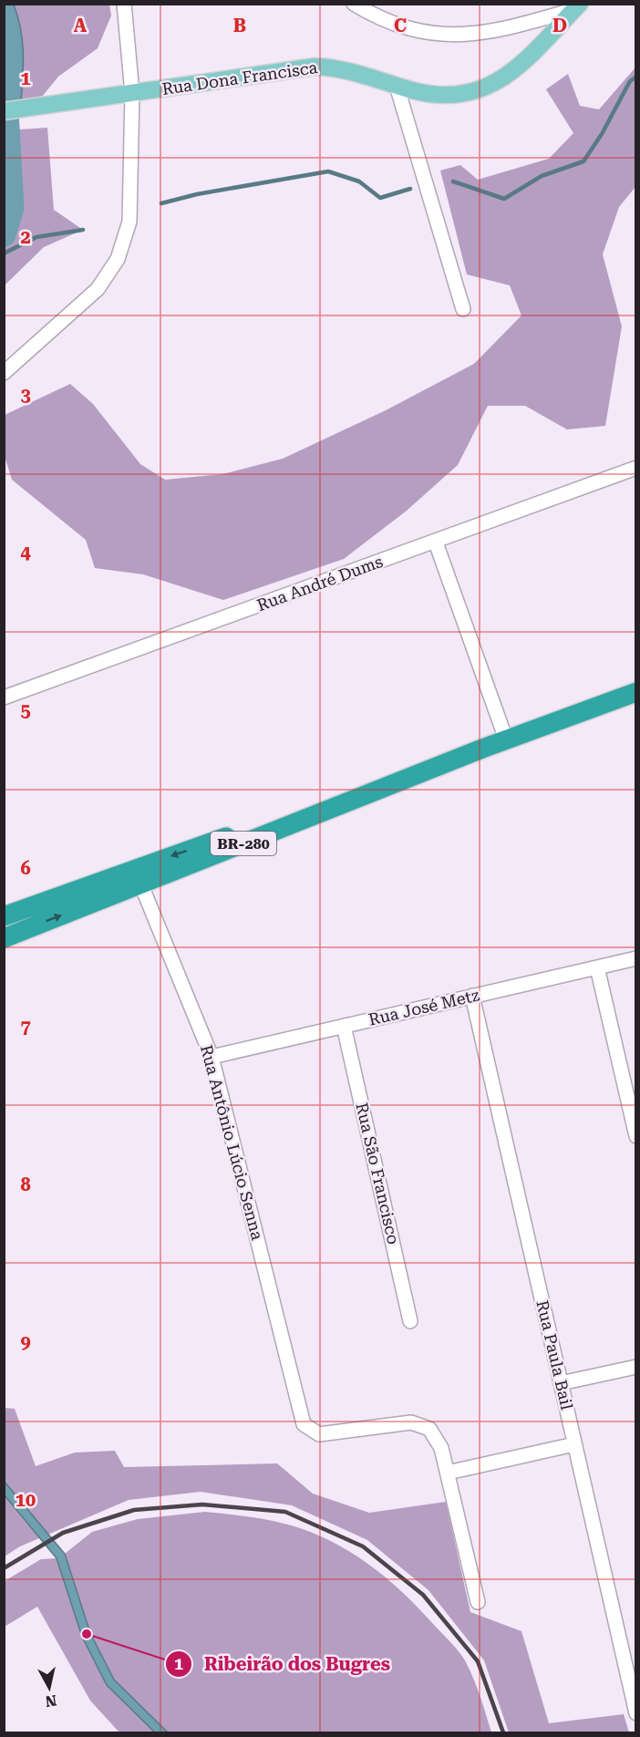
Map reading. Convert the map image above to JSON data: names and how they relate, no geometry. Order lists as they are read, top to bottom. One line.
{"streets":{"highway":["BR-280"],"main road":["Rua Dona Francisca"],"street":["Rua André Dums","Rua José Metz","Rua Antônio Lúcio Senna","Rua São Francisco","Rua Paula Bail"]},"crossings":[["BR-280","Rua Antônio Lúcio Senna"],["Rua José Metz","Rua Antônio Lúcio Senna"],["Rua José Metz","Rua São Francisco"],["Rua José Metz","Rua Paula Bail"]],"places":["Ribeirão dos Bugres"],"north":"bottom","grid":{"columns":["A","B","C","D"],"rows":["1","2","3","4","5","6","7","8","9","10"]}}
